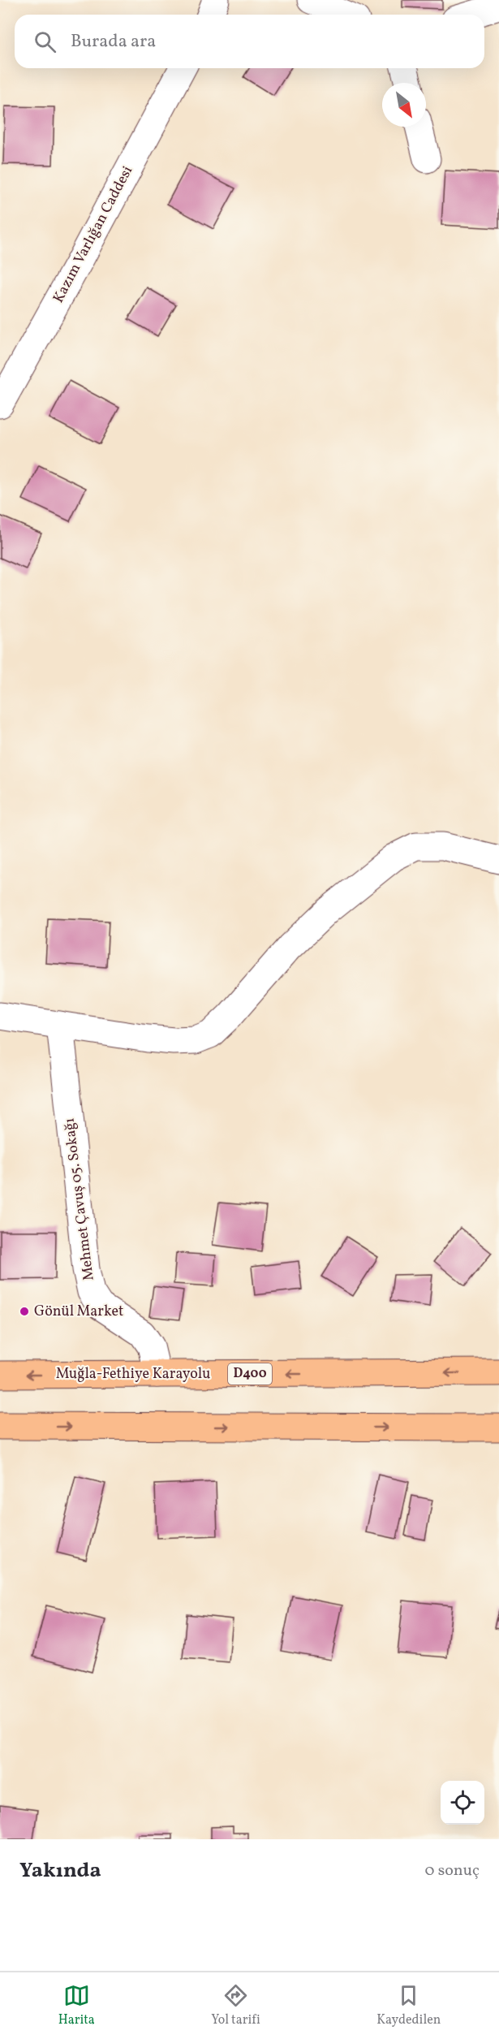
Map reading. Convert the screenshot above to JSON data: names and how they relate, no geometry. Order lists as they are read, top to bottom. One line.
{"streets":{"highway":["Muğla-Fethiye Karayolu","D400"],"street":["Kazım Varlığan Caddesi","Mehmet Çavuş 05. Sokağı"]},"crossings":[["Mehmet Çavuş 05. Sokağı","Muğla-Fethiye Karayolu"]],"places":["Gönül Market"],"north":"bottom right","page":{"search":"Burada ara","heading":["Yakında","0 sonuç"],"nav":["Harita","Yol tarifi","Kaydedilen"]}}
